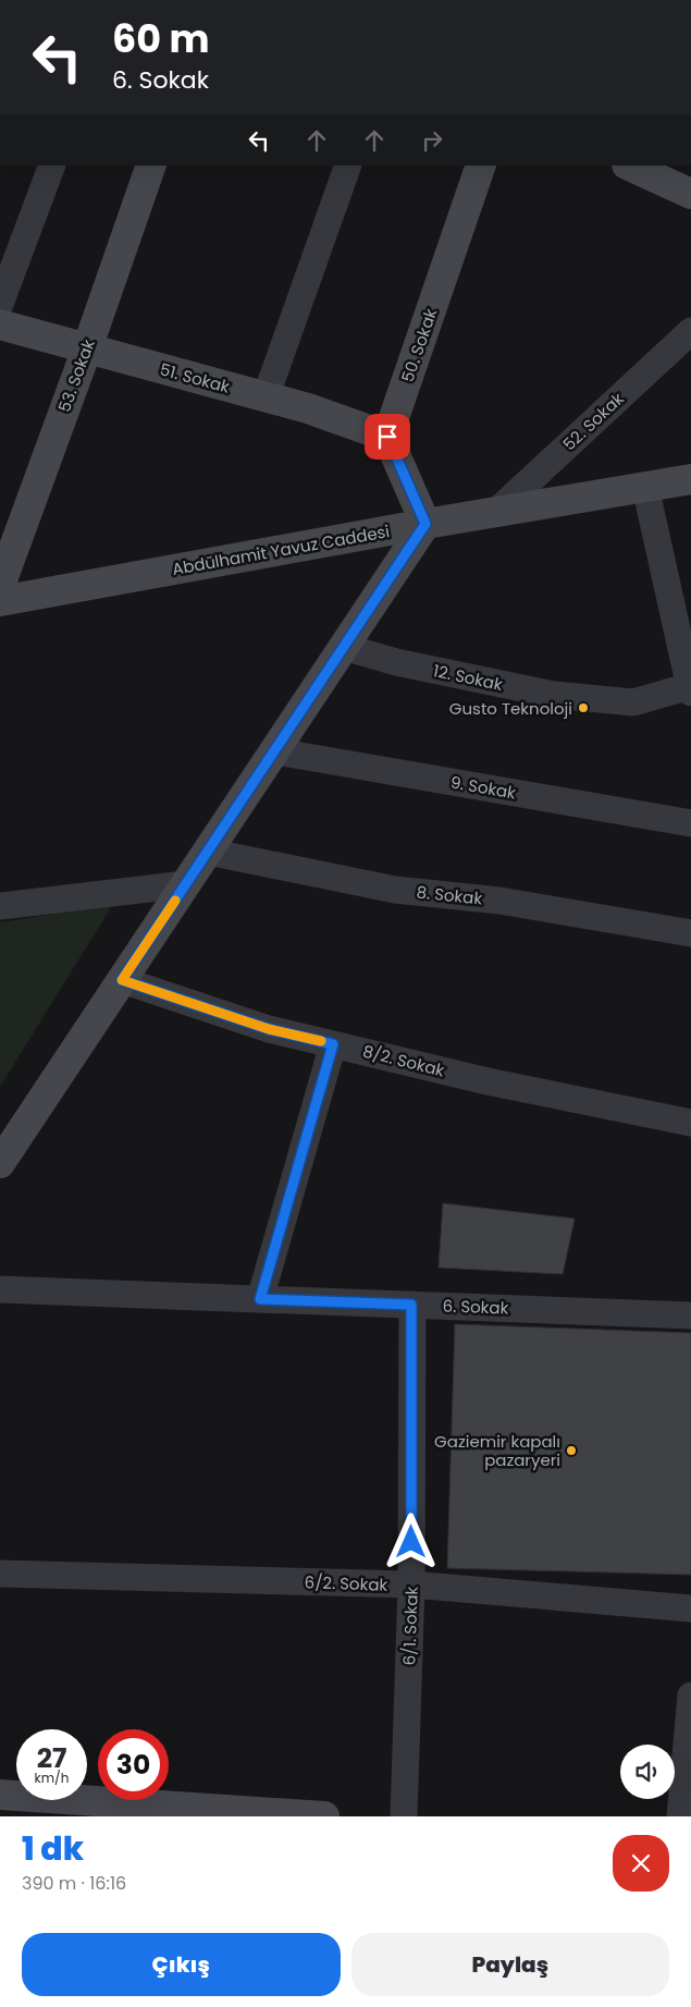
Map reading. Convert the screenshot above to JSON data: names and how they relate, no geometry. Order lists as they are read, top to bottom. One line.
{"streets":{"street":["50. Sokak","53. Sokak","51. Sokak","52. Sokak","Abdülhamit Yavuz Caddesi","12. Sokak","9. Sokak","8. Sokak","8/2. Sokak","6. Sokak","6/2. Sokak","6/1. Sokak"]},"crossings":[["50. Sokak","51. Sokak"],["53. Sokak","51. Sokak"],["52. Sokak","Abdülhamit Yavuz Caddesi"],["6. Sokak","6/1. Sokak"],["6/2. Sokak","6/1. Sokak"]],"places":["Gusto Teknoloji","Gaziemir kapalı pazaryeri"],"page":{"turn":["60 m","6. Sokak"],"speed":"27 km/h","limit":"30","heading":["1 dk","390 m · 16:16"],"buttons":["Çıkış","Paylaş"]}}
